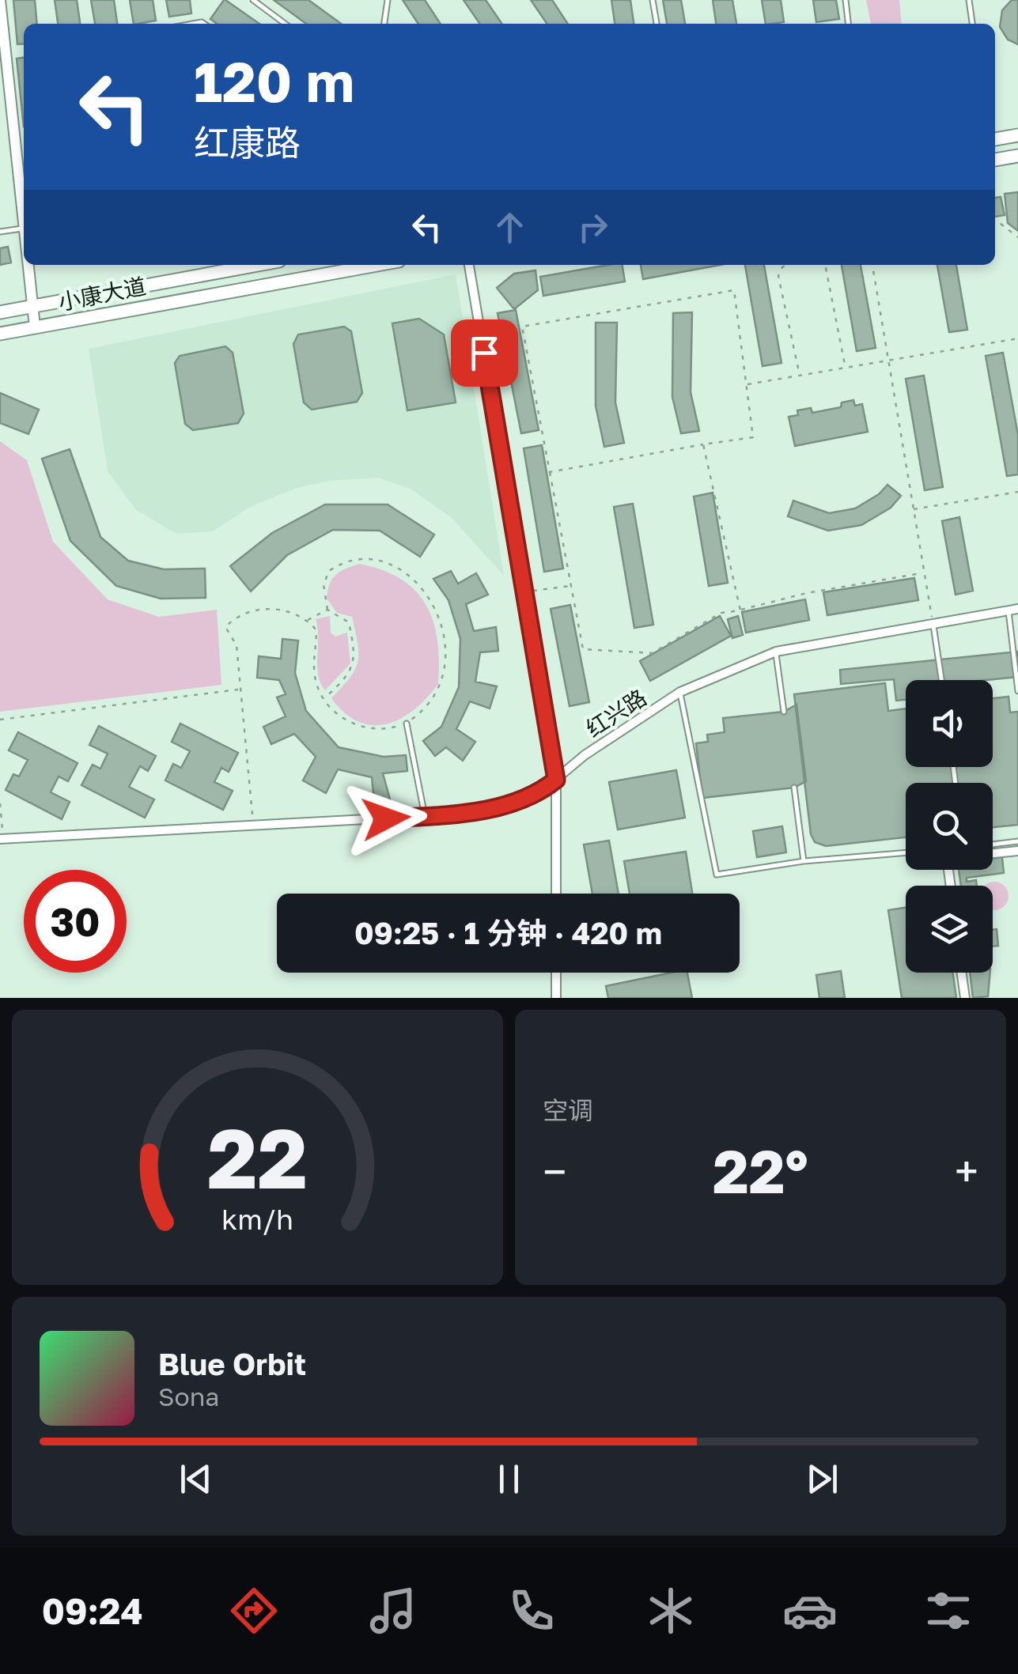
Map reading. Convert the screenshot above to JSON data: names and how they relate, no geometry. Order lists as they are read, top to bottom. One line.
{"streets":{"main road":["小康大道"],"street":["红兴路"]},"page":{"turn":["120 m","红康路"],"limit":"30","trip":"09:25 · 1 分钟 · 420 m","tile":"空调","heat":["−","22°","+"],"song":["Blue Orbit","Sona"],"tabs":"09:24","gauge":["22","km/h"]}}
